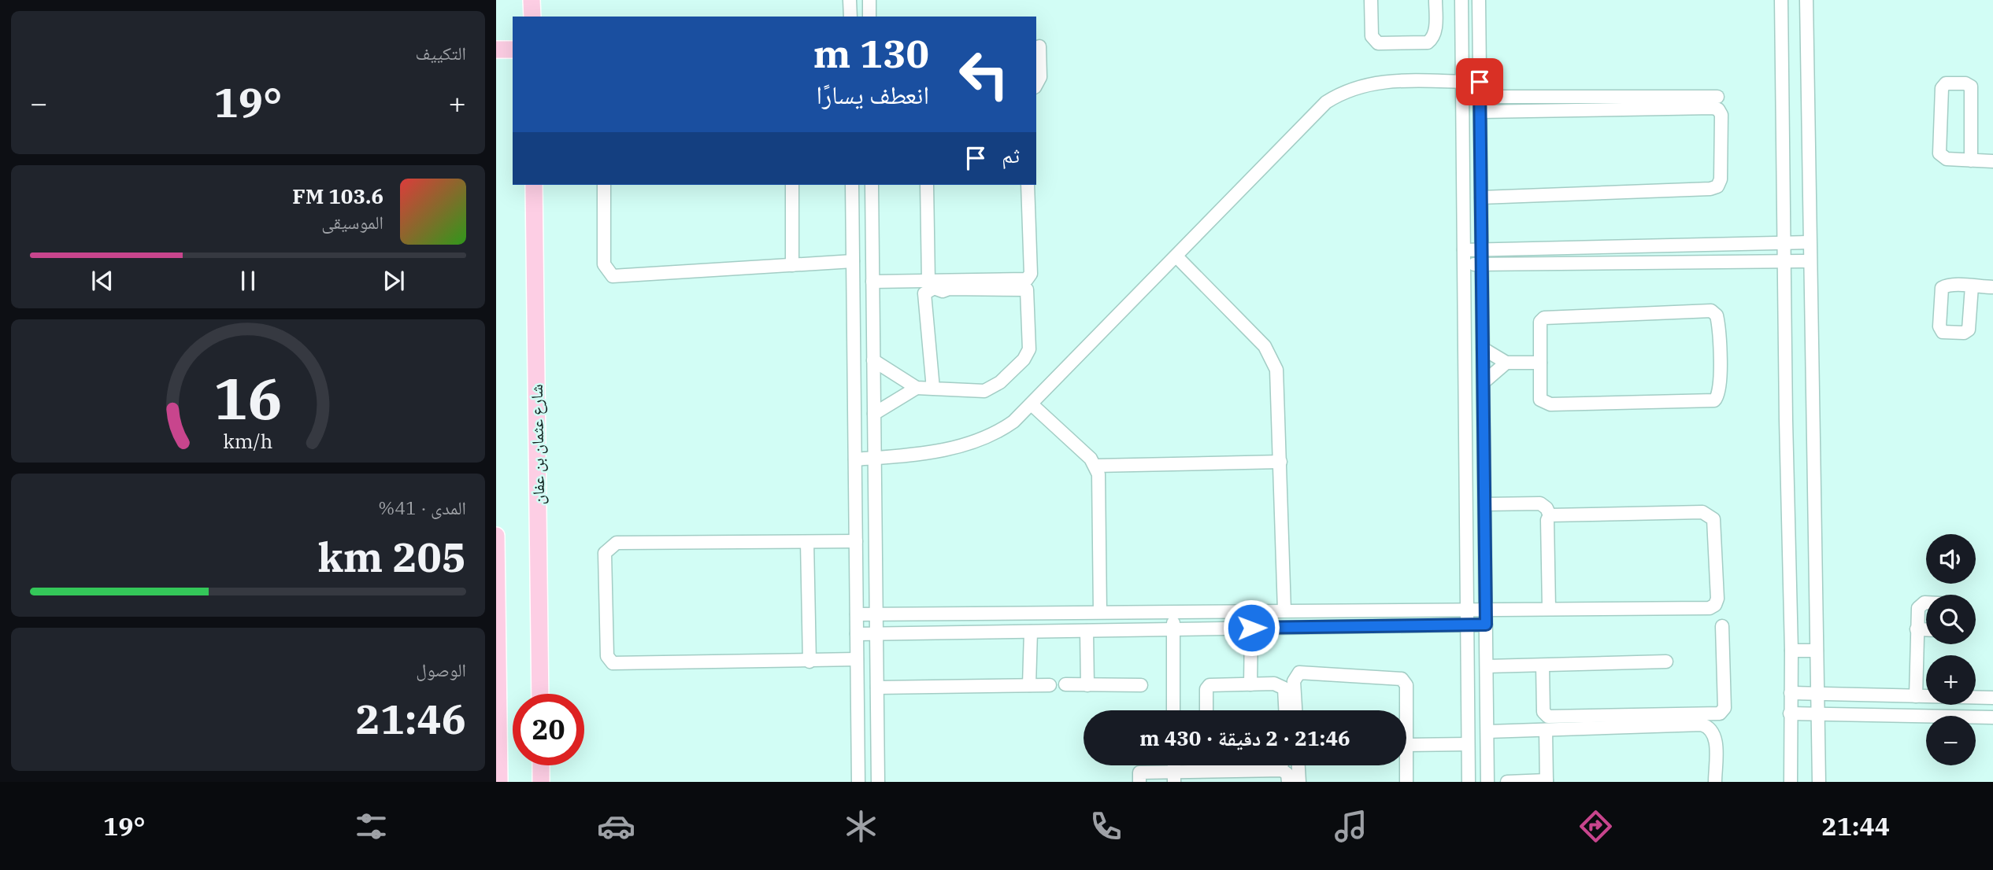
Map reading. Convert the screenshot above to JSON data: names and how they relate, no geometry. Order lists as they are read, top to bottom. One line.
{"streets":{"main road":["شارع عثمان بن عفان"]},"page":{"tile":["التكييف",["المدى · 41%","205 km"],["الوصول","21:46"]],"turn":["130 m","انعطف يسارًا"],"heat":["−","19°","+"],"then":"ثم","song":["103.6 FM","الموسيقى"],"map_buttons":["+","−"],"limit":"20","trip":"21:46 · 2 دقيقة · 430 m","tabs":["21:44","19°"],"gauge":["16","km/h"]}}
